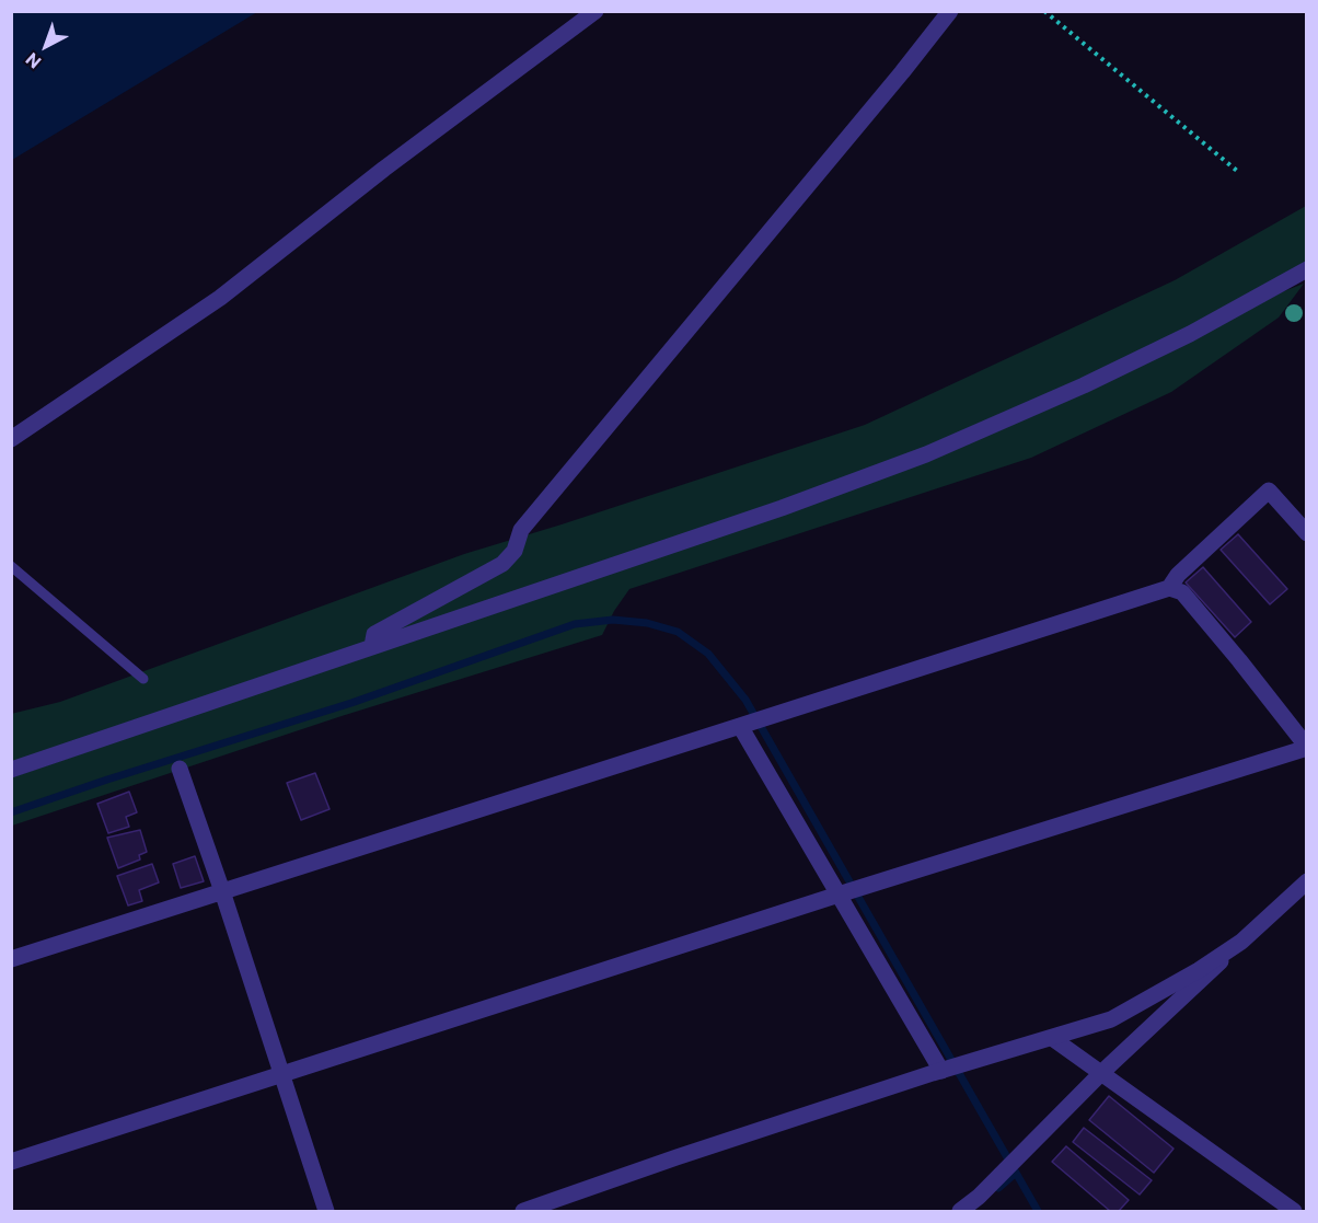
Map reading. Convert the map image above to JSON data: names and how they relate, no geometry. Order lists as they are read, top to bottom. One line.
{"north":"bottom left"}
